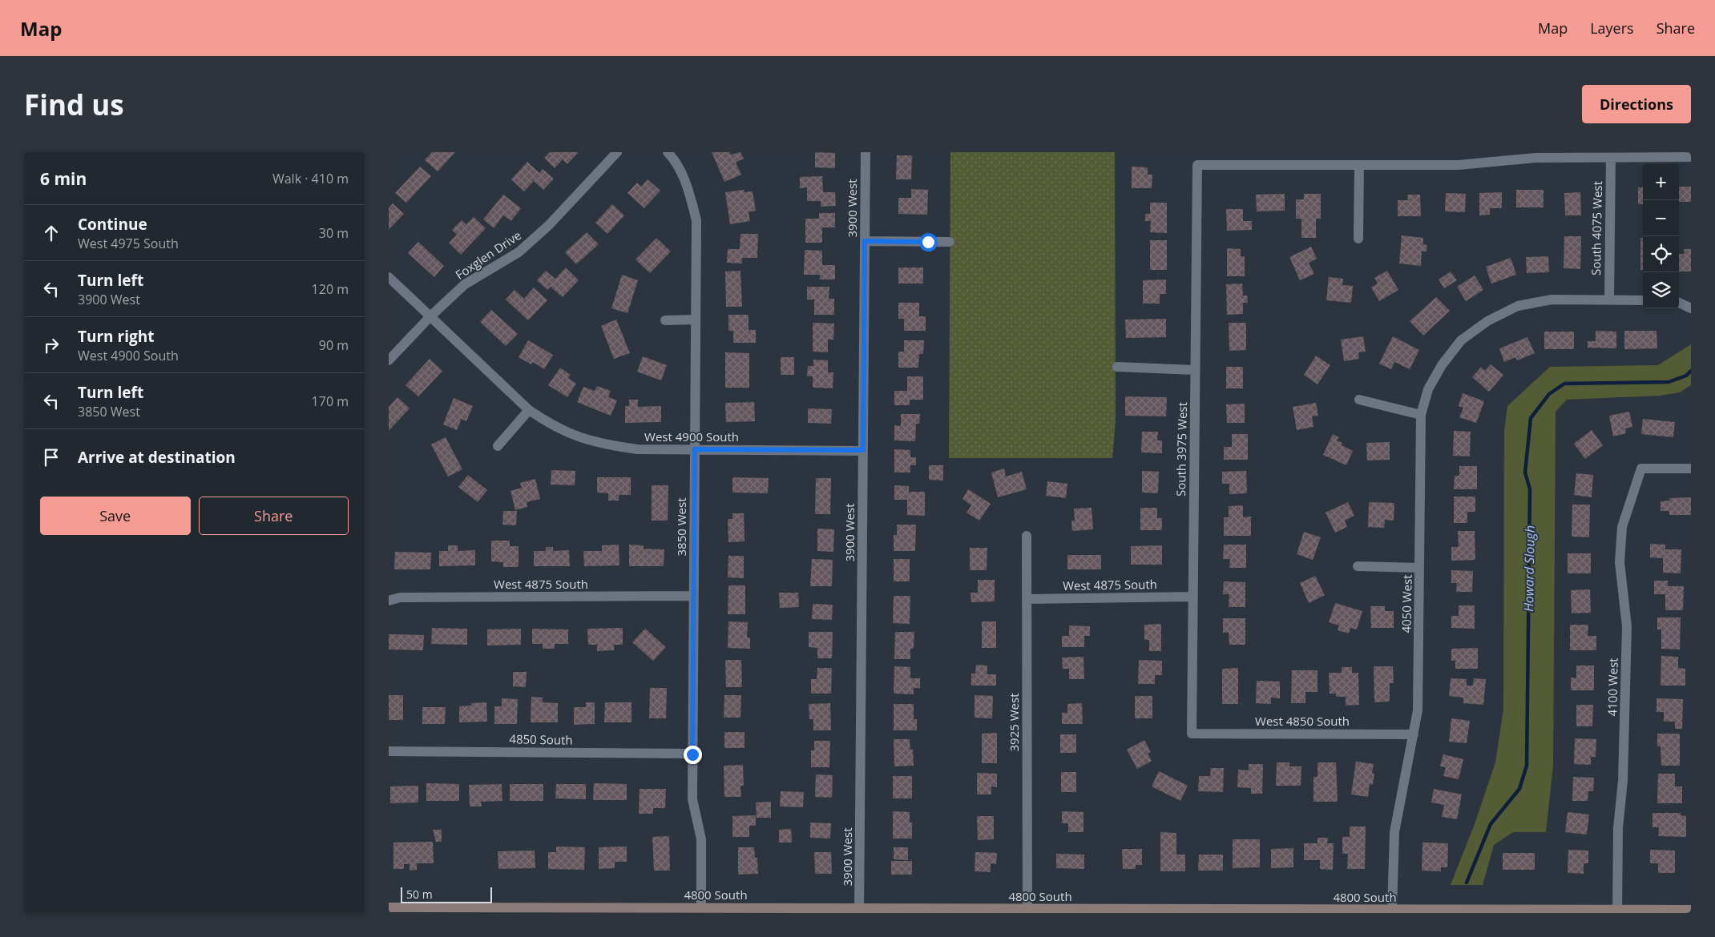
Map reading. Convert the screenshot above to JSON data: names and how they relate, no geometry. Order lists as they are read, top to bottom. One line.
{"streets":{"street":["3900 West","South 4075 West","Foxglen Drive","West 4900 South","South 3975 West","3850 West","West 4875 South","4050 West","4100 West","West 4850 South","3925 West","4850 South","4800 South"]},"crossings":[["3900 West","West 4900 South"],["3900 West","4800 South"],["South 4075 West","4050 West"],["Foxglen Drive","West 4900 South"],["West 4900 South","3850 West"],["South 3975 West","West 4875 South"],["South 3975 West","West 4850 South"],["3850 West","West 4875 South"],["3850 West","4850 South"],["3850 West","4800 South"],["West 4875 South","3925 West"],["4050 West","West 4850 South"],["4050 West","4800 South"],["4100 West","4800 South"],["3925 West","4800 South"]],"water":["Howard Slough"],"scale_bar":"50 m","page":{"header":"Map","nav":["Map","Layers","Share"],"buttons":["Directions",["Save","Share"]],"title":"Find us","heading":["6 min","Walk · 410 m"],"map_buttons":["+","−"],"list":[["Continue","West 4975 South","30 m"],["Turn left","3900 West","120 m"],["Turn right","West 4900 South","90 m"],["Turn left","3850 West","170 m"],"Arrive at destination"],"scale":"50 m"}}
